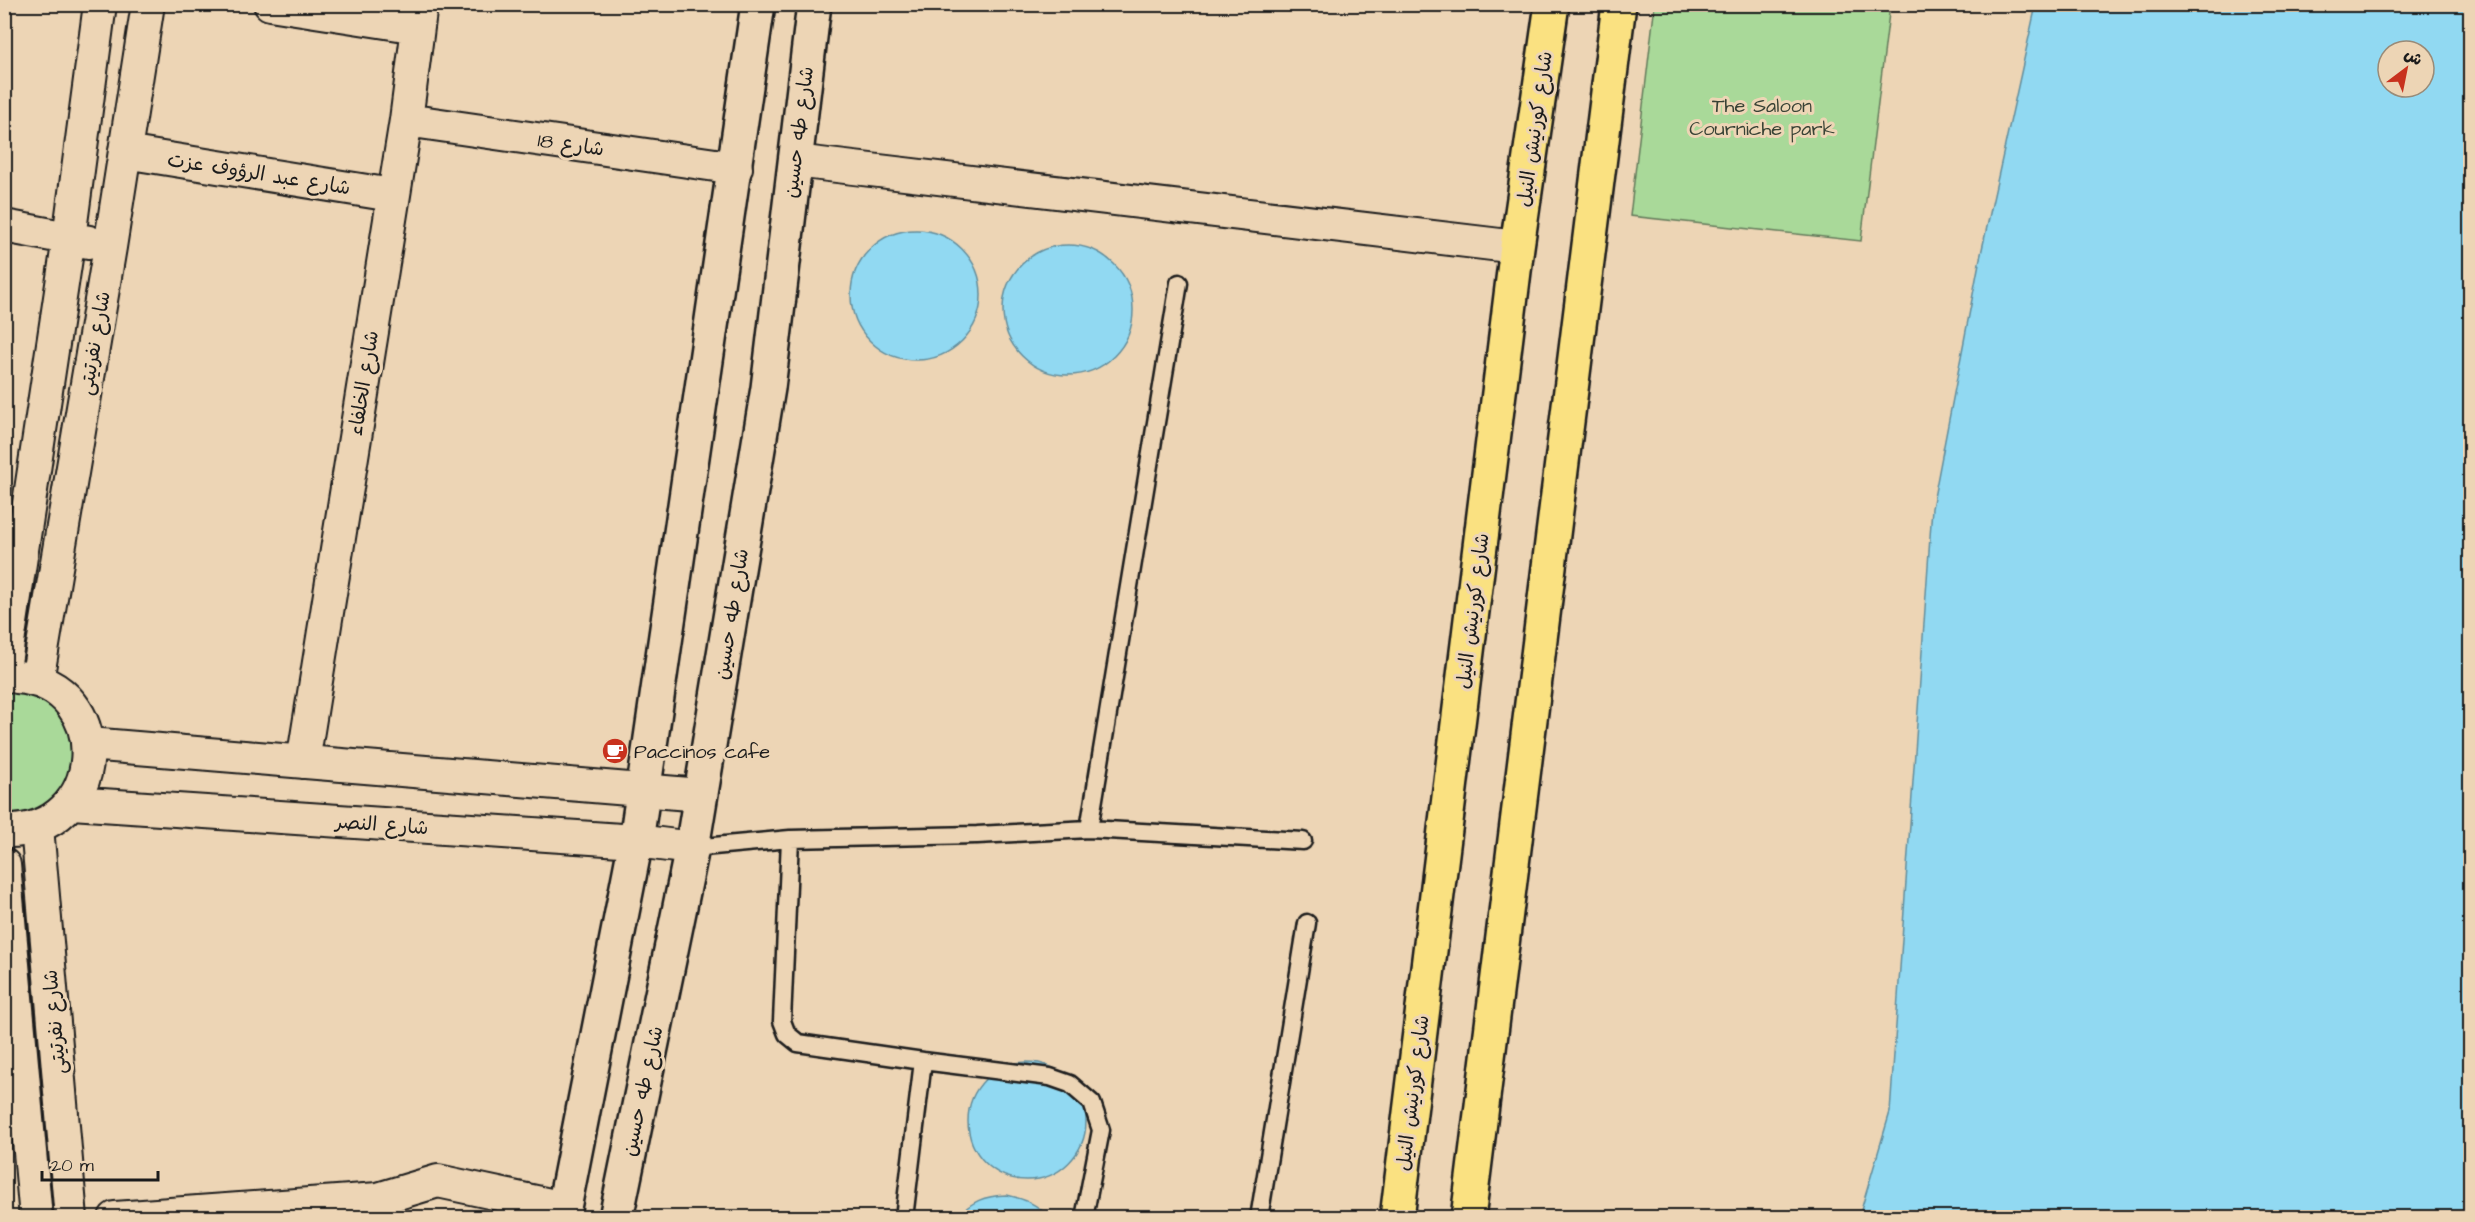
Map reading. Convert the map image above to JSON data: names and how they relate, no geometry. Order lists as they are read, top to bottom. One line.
{"streets":{"main road":["شارع كورنيش النيل","شارع طه حسين"],"street":["شارع 18","شارع عبد الرؤوف عزت","شارع نفرتيتى","شارع الخلفاء","شارع النصر"]},"crossings":[["شارع طه حسين","شارع النصر"],["شارع 18","شارع الخلفاء"],["شارع عبد الرؤوف عزت","شارع نفرتيتى"],["شارع عبد الرؤوف عزت","شارع الخلفاء"]],"parks":["The Saloon Courniche park"],"places":{"cafe":["Paccinos cafe"]},"scale_bar":"20 m","north":"top right"}
